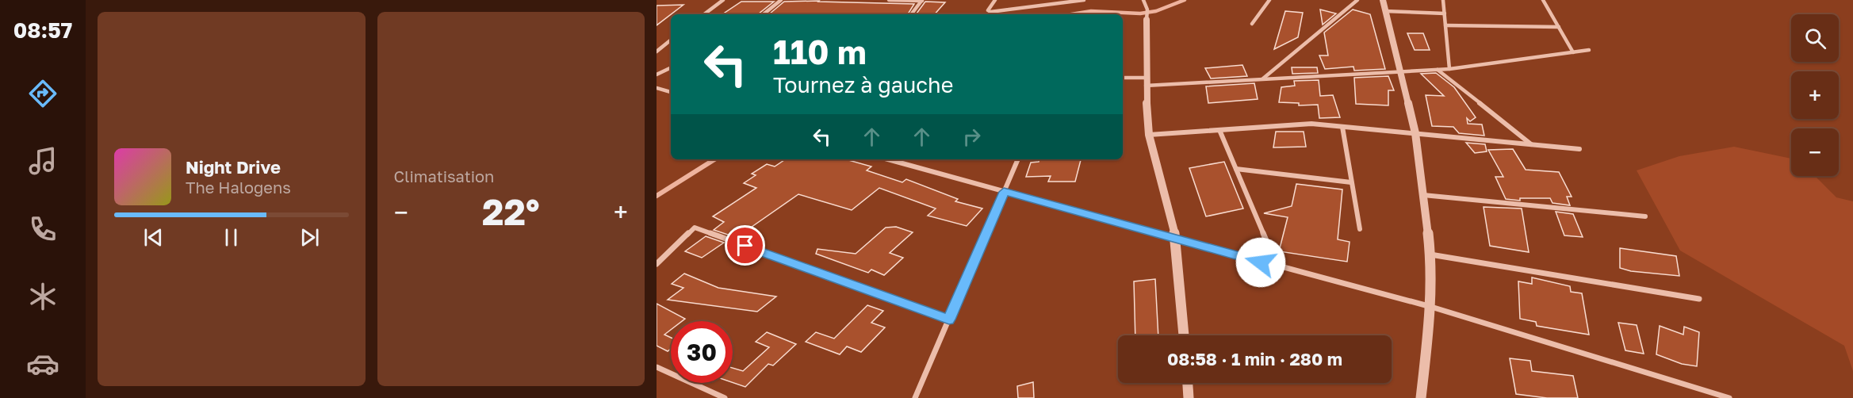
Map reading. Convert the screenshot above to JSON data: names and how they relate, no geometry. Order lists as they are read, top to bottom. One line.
{"page":{"tabs":"08:57","tile":"Climatisation","map_buttons":["+","−"],"turn":["110 m","Tournez à gauche"],"song":["Night Drive","The Halogens"],"heat":["−","22°","+"],"limit":"30","trip":"08:58 · 1 min · 280 m"}}
